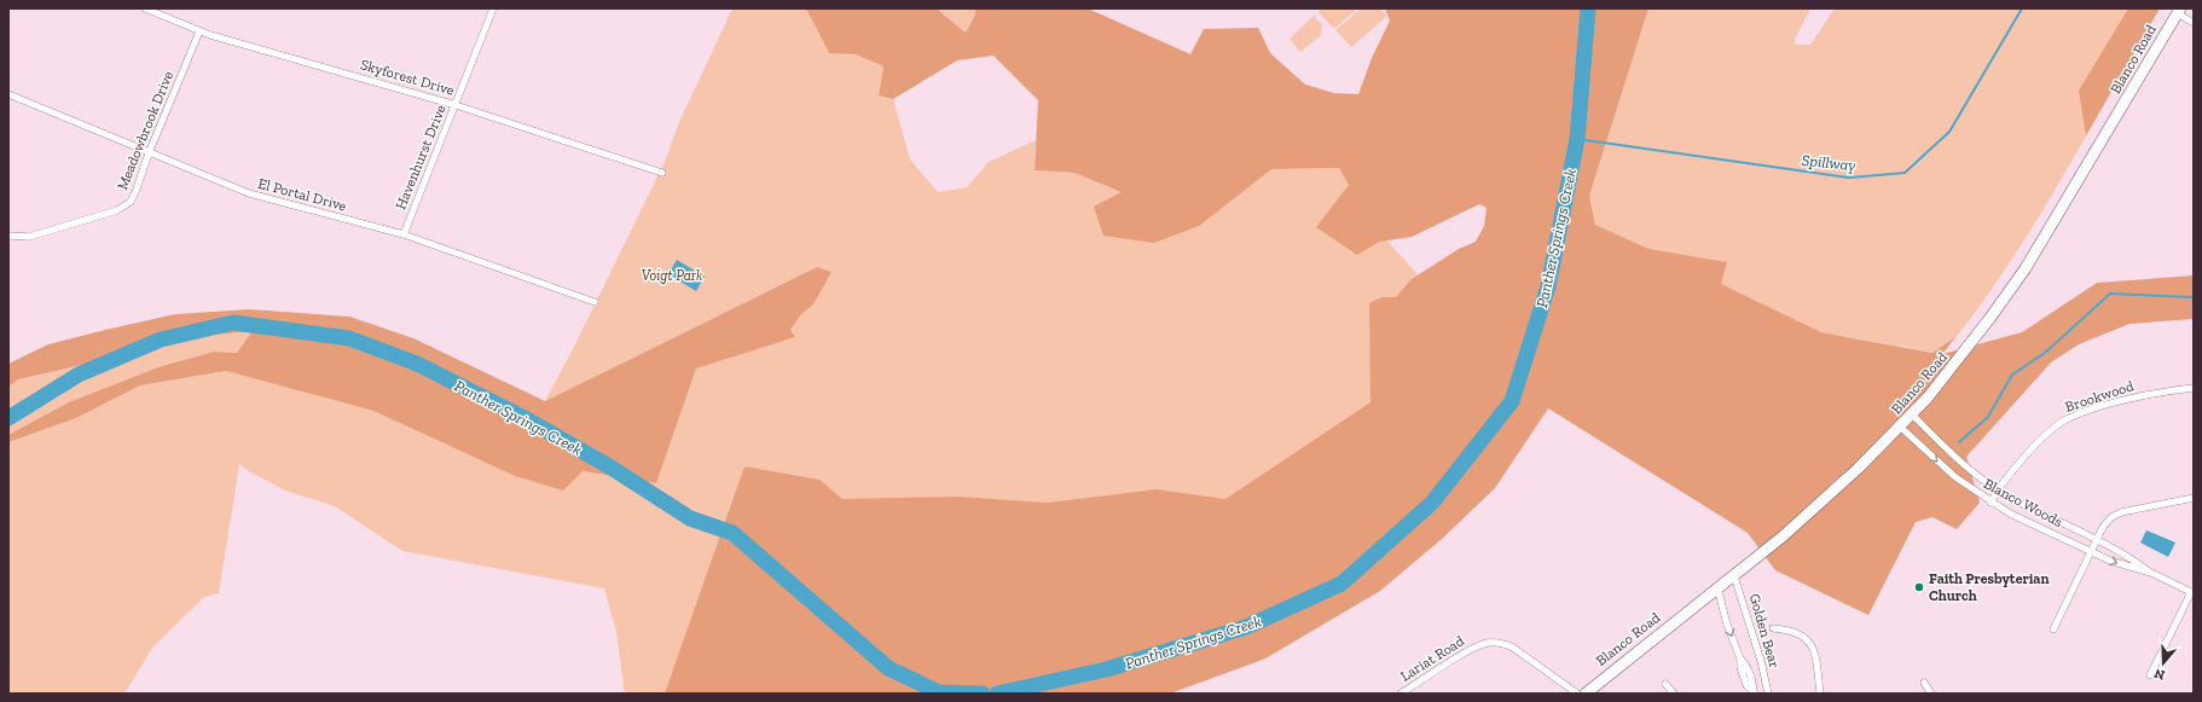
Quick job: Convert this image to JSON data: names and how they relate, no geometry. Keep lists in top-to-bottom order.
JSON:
{
  "streets": {
    "main road": ["Blanco Road"],
    "street": [
      "Skyforest Drive",
      "Meadowbrook Drive",
      "Havenhurst Drive",
      "El Portal Drive",
      "Brookwood",
      "Blanco Woods",
      "Golden Bear",
      "Lariat Road"
    ]
  },
  "crossings": [
    ["Blanco Road", "Blanco Woods"],
    ["Blanco Road", "Golden Bear"],
    ["Skyforest Drive", "Meadowbrook Drive"],
    ["Skyforest Drive", "Havenhurst Drive"],
    ["Meadowbrook Drive", "El Portal Drive"],
    ["Havenhurst Drive", "El Portal Drive"],
    ["Brookwood", "Blanco Woods"]
  ],
  "water": ["Spillway", "Panther Springs Creek"],
  "parks": ["Voigt Park"],
  "places": ["Faith Presbyterian Church"],
  "north": "bottom"
}
